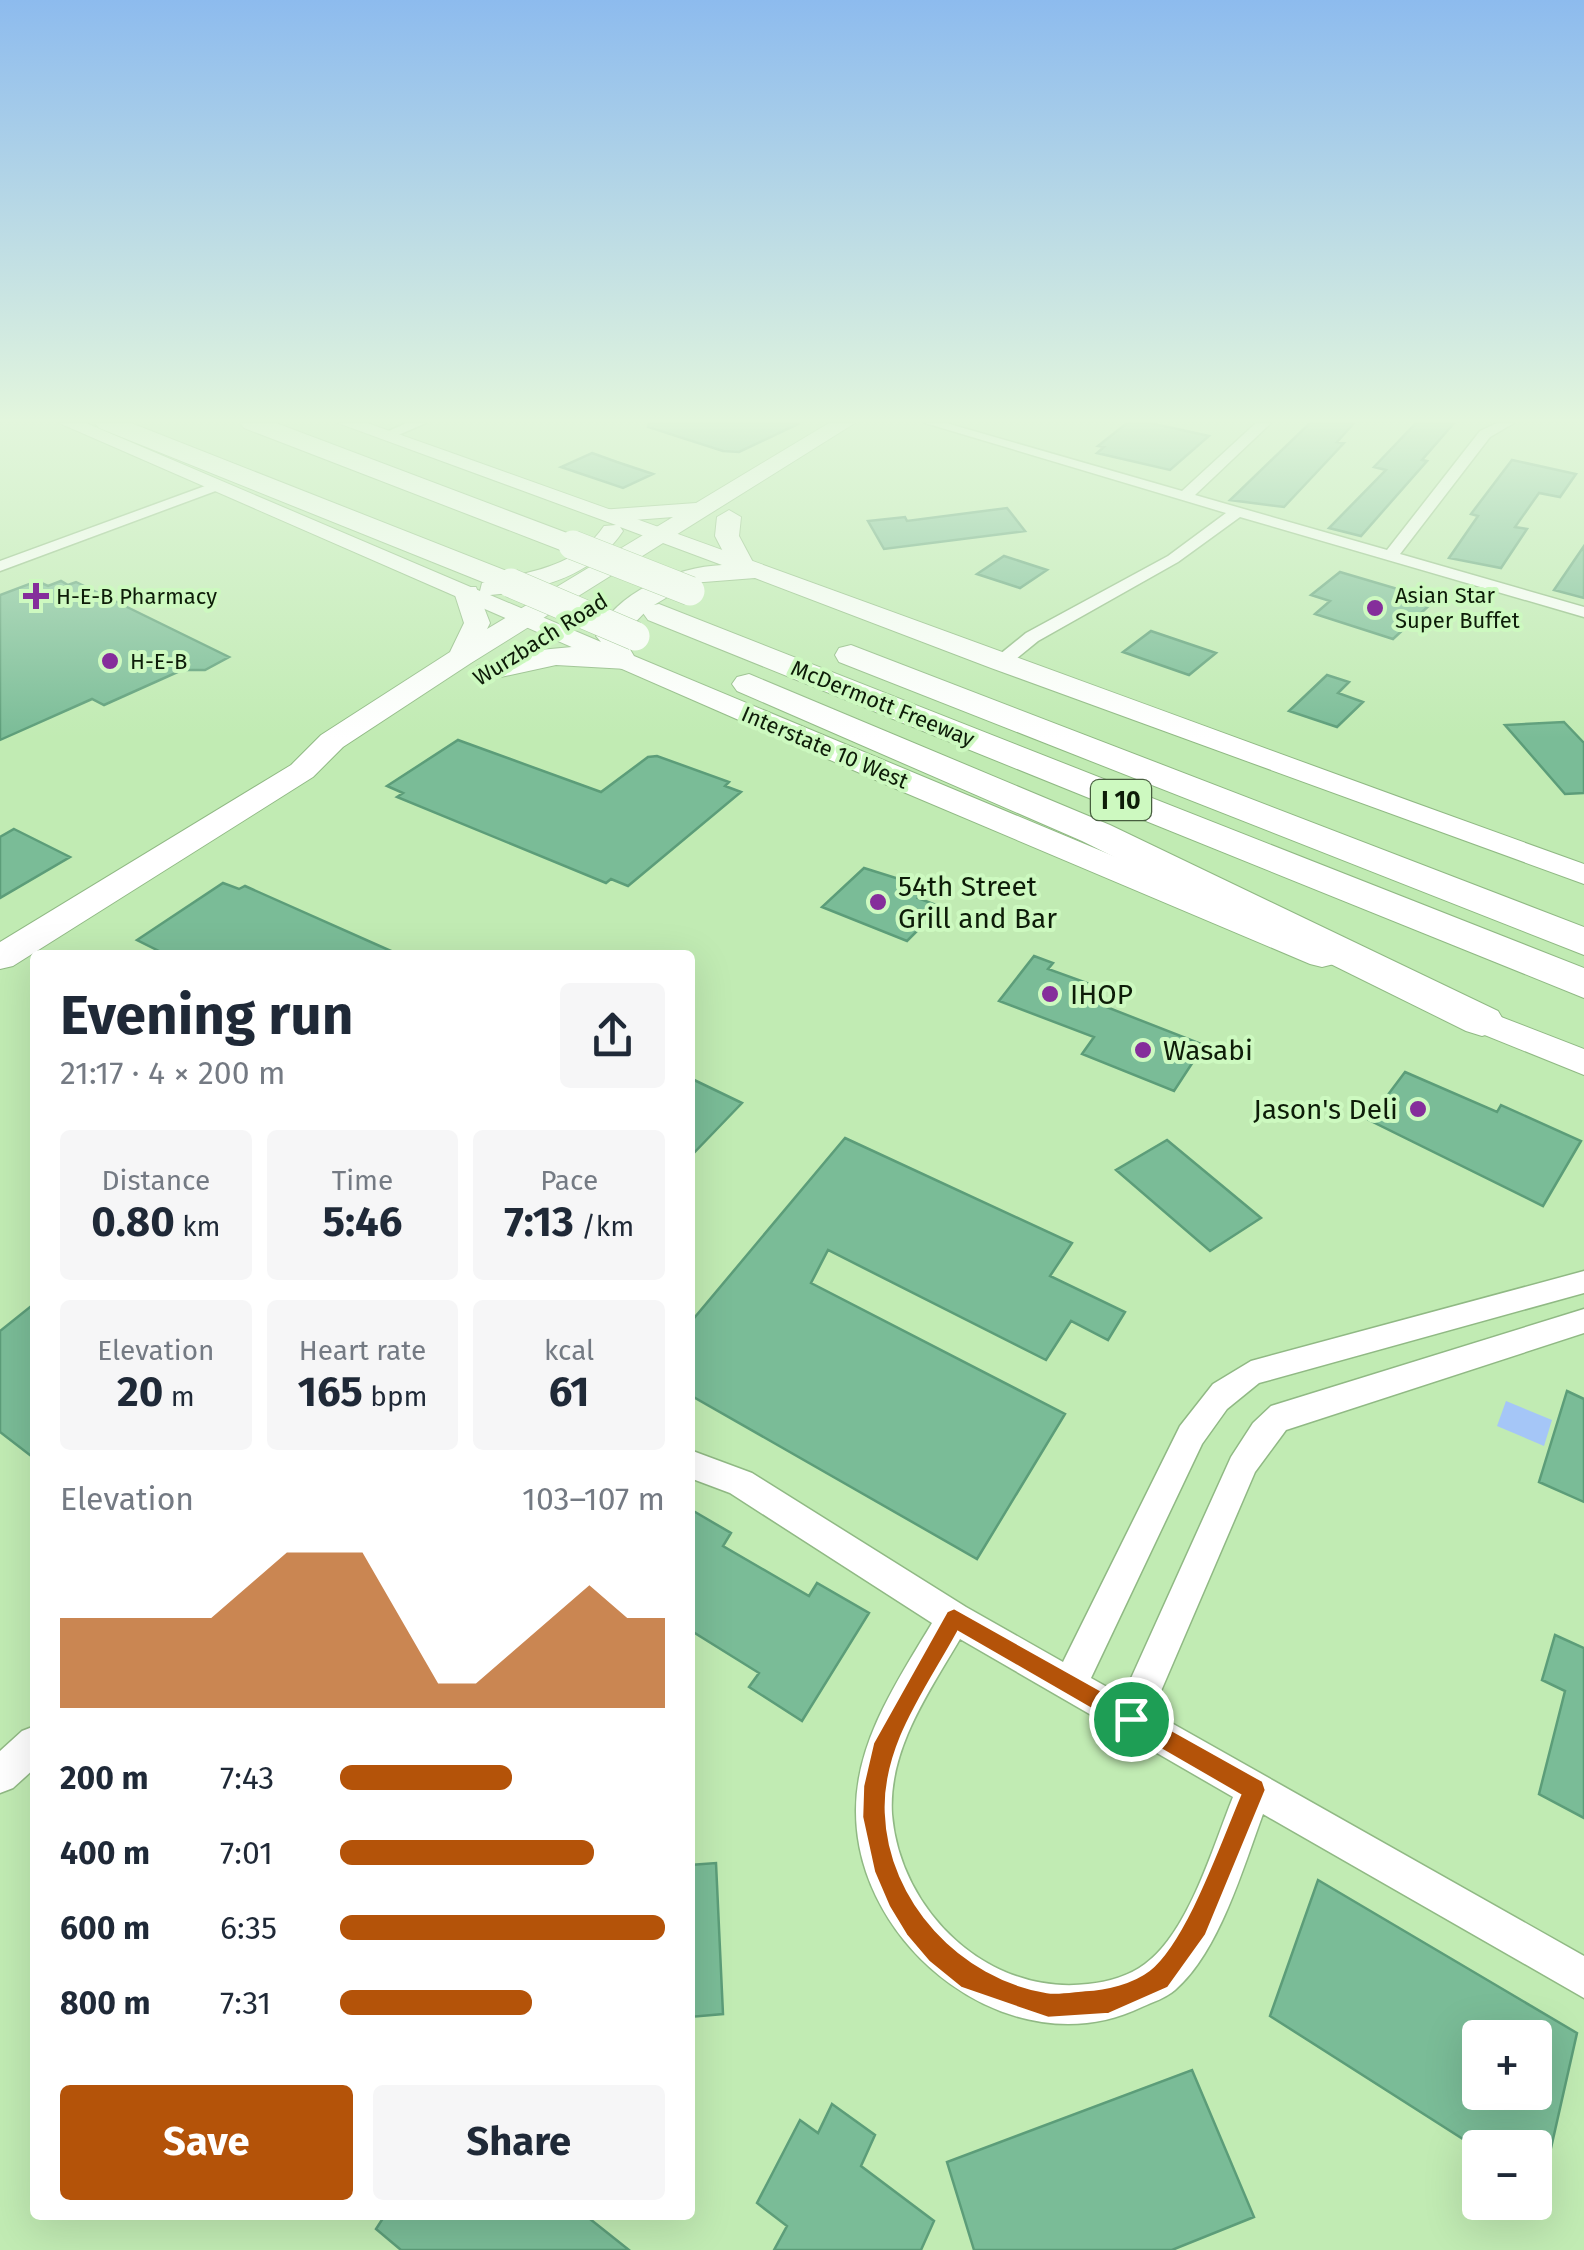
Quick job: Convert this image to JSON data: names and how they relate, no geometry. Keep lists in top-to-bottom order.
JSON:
{
  "streets": {
    "highway": ["McDermott Freeway", "I 10"],
    "main road": ["Wurzbach Road"]
  },
  "places": {
    "health": ["H-E-B Pharmacy"],
    "other": [
      "Asian Star Super Buffet",
      "H-E-B",
      "54th Street Grill and Bar",
      "IHOP",
      "Wasabi",
      "Jason's Deli"
    ]
  },
  "page": {
    "heading": ["Evening run", "21:17 · 4 × 200 m"],
    "stats": [
      ["Distance", "0.80 km"],
      ["Time", "5:46"],
      ["Pace", "7:13 /km"],
      ["Elevation", "20 m"],
      ["Heart rate", "165 bpm"],
      ["kcal", "61"]
    ],
    "chart": ["Elevation", "103–107 m"],
    "list": [
      {
        "name": "200 m",
        "note": "7:43"
      },
      {
        "name": "400 m",
        "note": "7:01"
      },
      {
        "name": "600 m",
        "note": "6:35"
      },
      {
        "name": "800 m",
        "note": "7:31"
      }
    ],
    "map_buttons": ["+", "−"],
    "buttons": ["Save", "Share"]
  }
}
